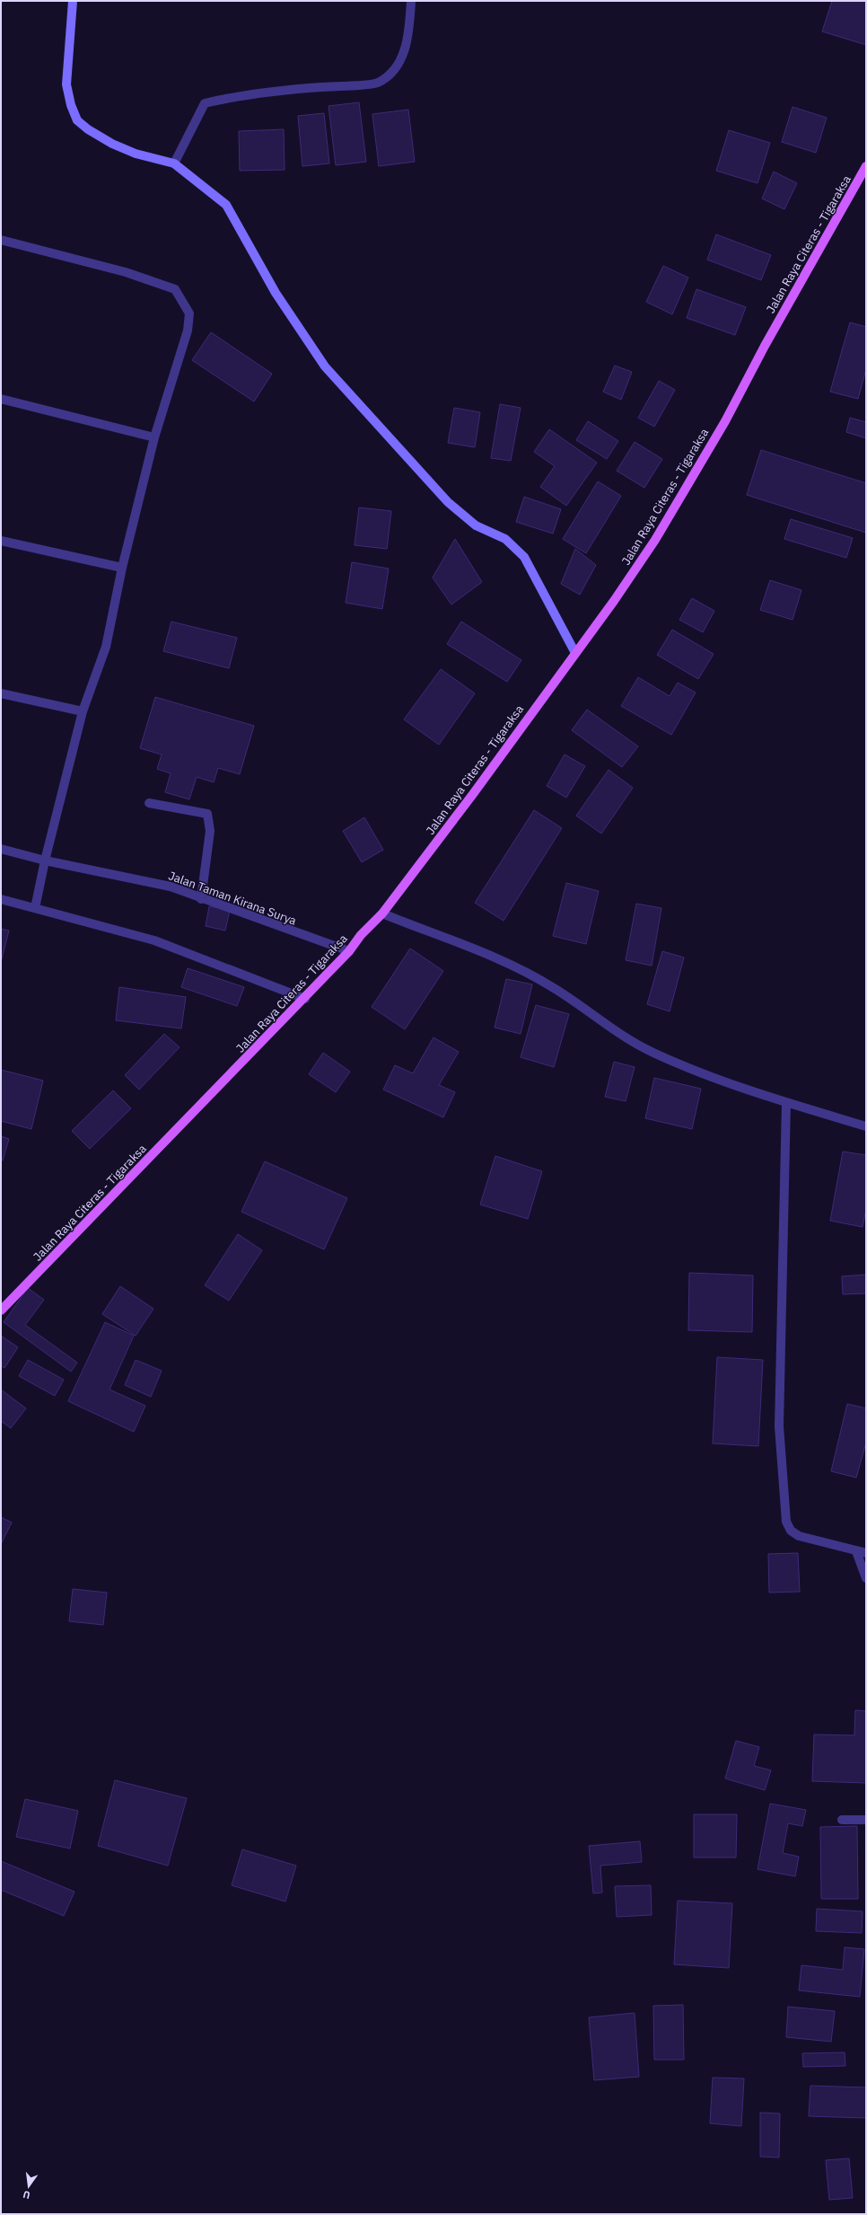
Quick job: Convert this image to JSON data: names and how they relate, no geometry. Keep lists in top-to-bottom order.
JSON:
{
  "streets": {
    "main road": ["Jalan Raya Citeras - Tigaraksa"],
    "street": ["Jalan Taman Kirana Surya"]
  },
  "crossings": [
    ["Jalan Raya Citeras - Tigaraksa", "Jalan Taman Kirana Surya"]
  ],
  "north": "bottom"
}
